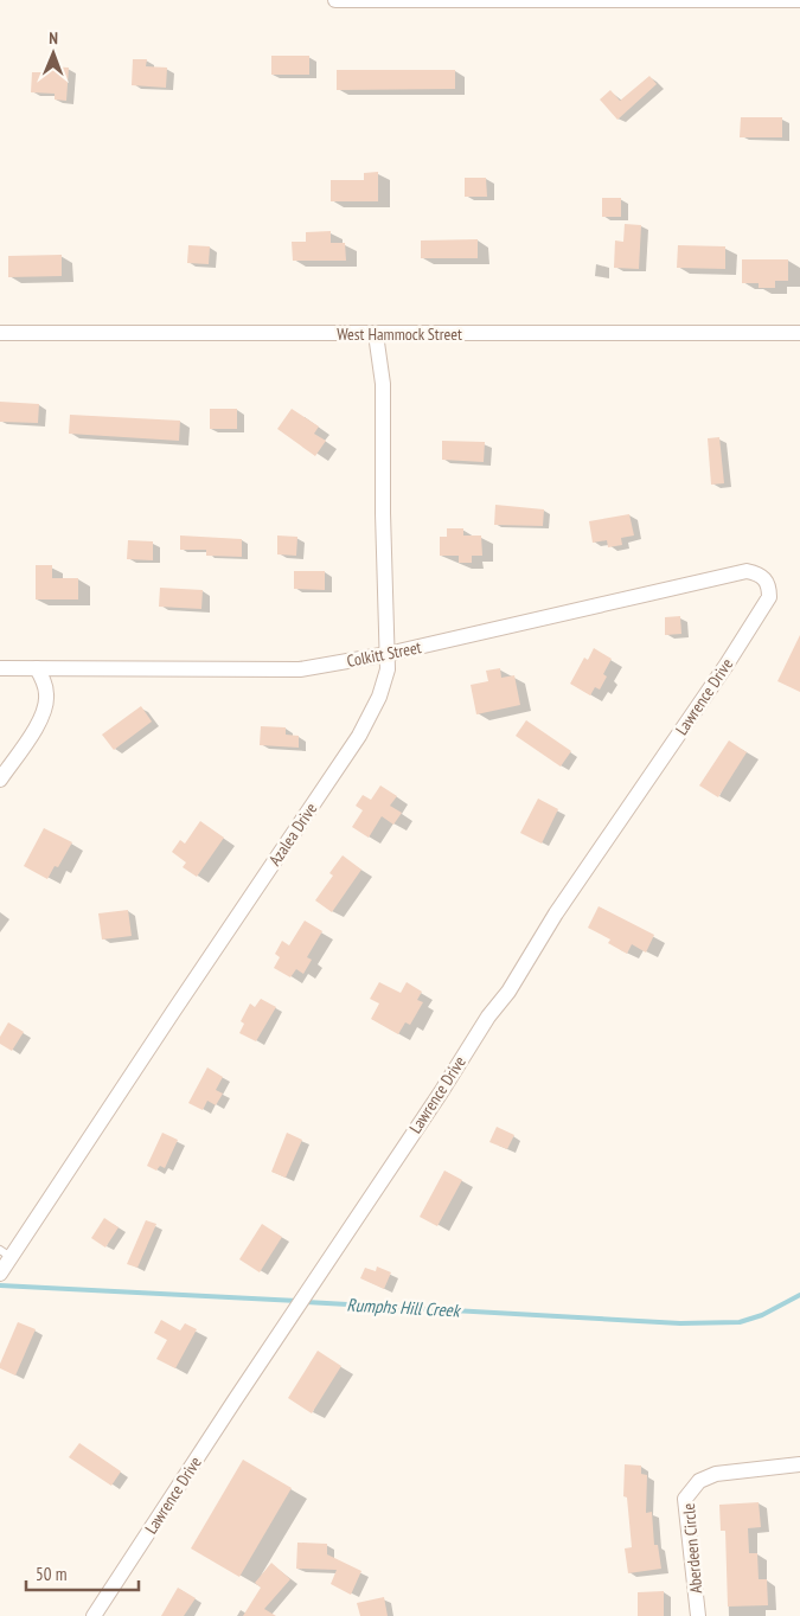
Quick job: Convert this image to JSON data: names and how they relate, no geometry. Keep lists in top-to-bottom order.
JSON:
{
  "streets": {
    "street": [
      "West Hammock Street",
      "Colkitt Street",
      "Lawrence Drive",
      "Azalea Drive",
      "Aberdeen Circle"
    ]
  },
  "crossings": [
    ["West Hammock Street", "Azalea Drive"],
    ["Colkitt Street", "Lawrence Drive"],
    ["Colkitt Street", "Azalea Drive"]
  ],
  "water": ["Rumphs Hill Creek"],
  "scale_bar": "50 m",
  "north": "top"
}
